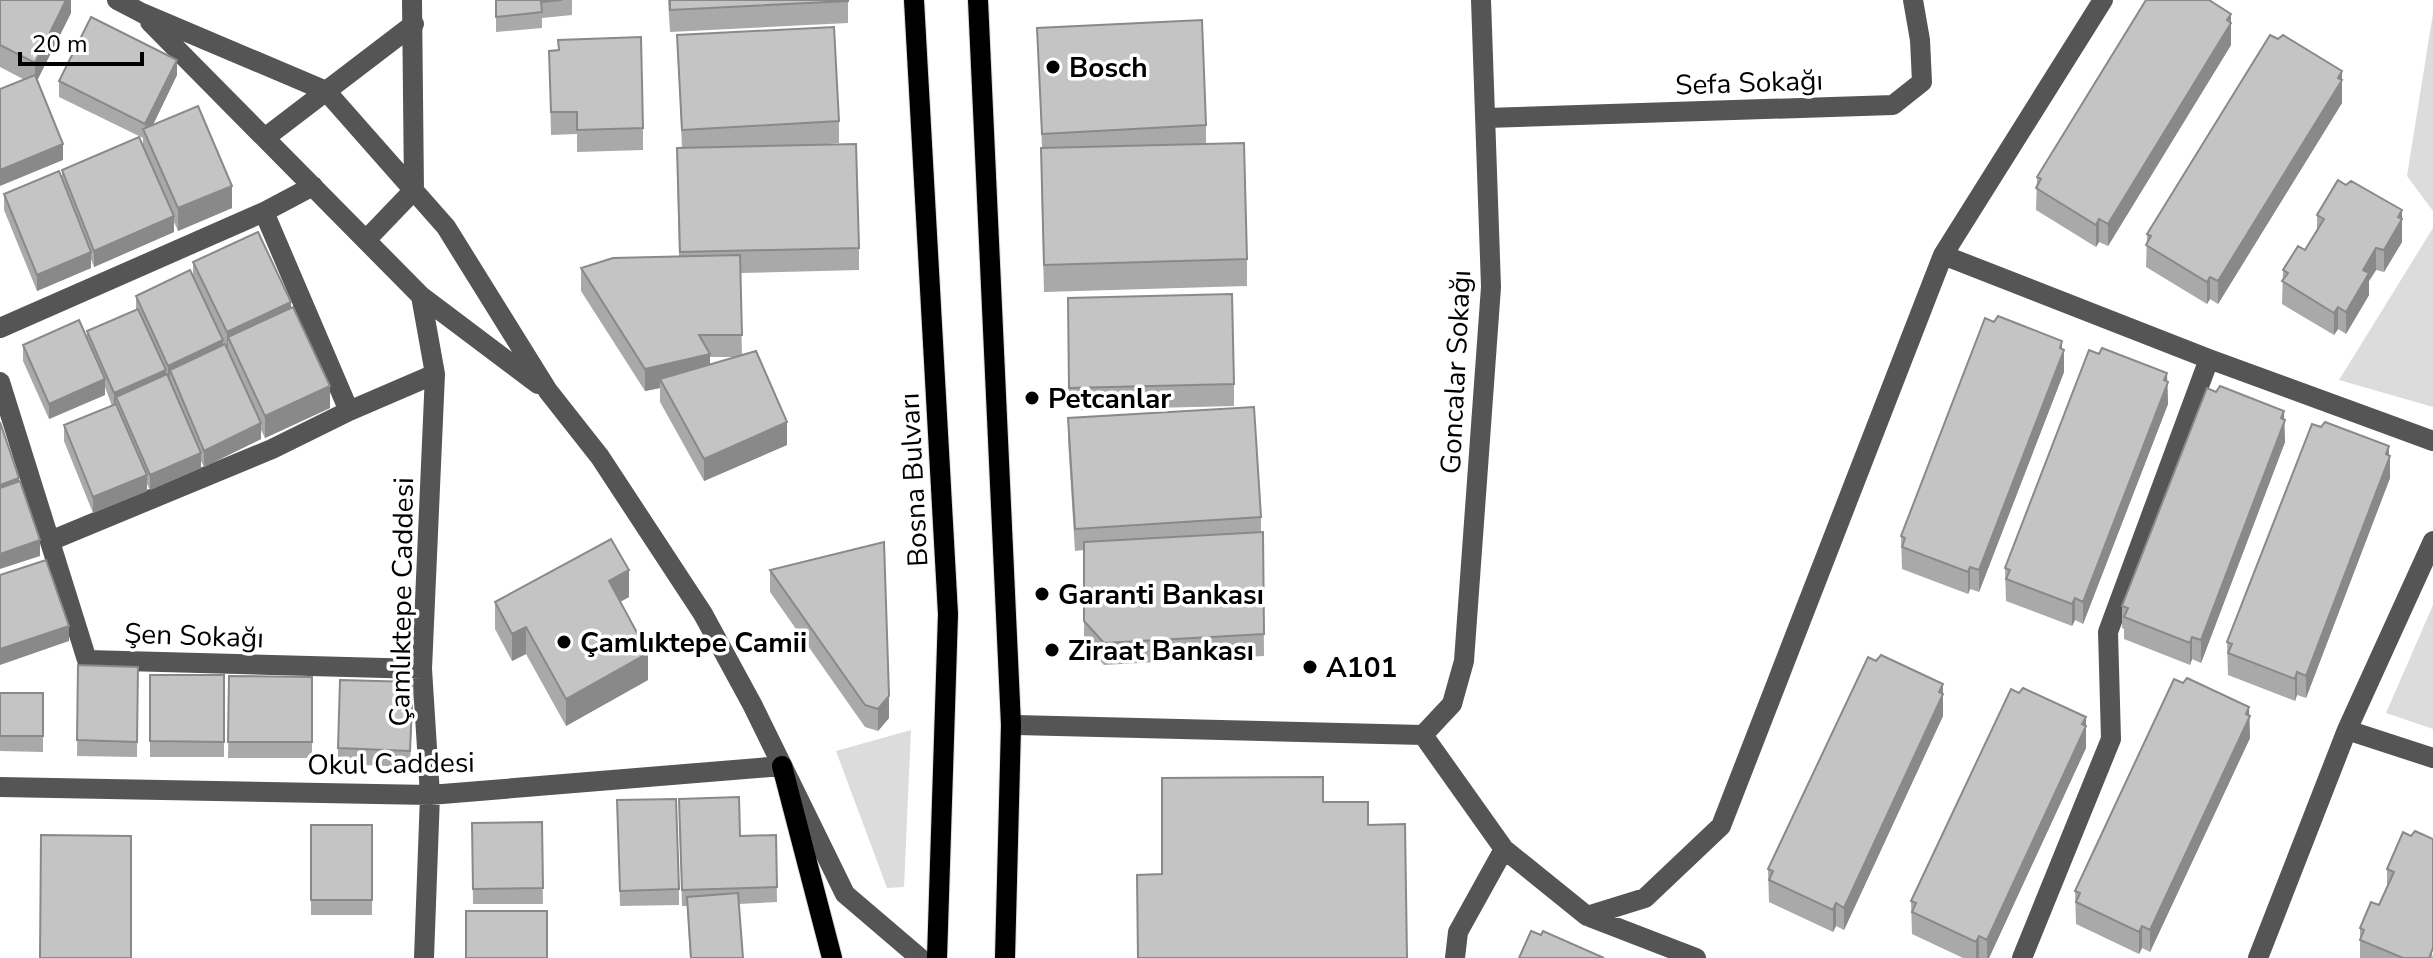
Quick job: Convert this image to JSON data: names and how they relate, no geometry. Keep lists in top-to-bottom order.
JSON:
{
  "streets": {
    "main road": ["Bosna Bulvarı"],
    "street": [
      "Sefa Sokağı",
      "Goncalar Sokağı",
      "Çamlıktepe Caddesi",
      "Şen Sokağı",
      "Okul Caddesi"
    ]
  },
  "crossings": [
    ["Sefa Sokağı", "Goncalar Sokağı"],
    ["Çamlıktepe Caddesi", "Şen Sokağı"],
    ["Çamlıktepe Caddesi", "Okul Caddesi"]
  ],
  "places": [
    "Bosch",
    "Petcanlar",
    "Garanti Bankası",
    "Çamlıktepe Camii",
    "Ziraat Bankası",
    "A101"
  ],
  "scale_bar": "20 m"
}
